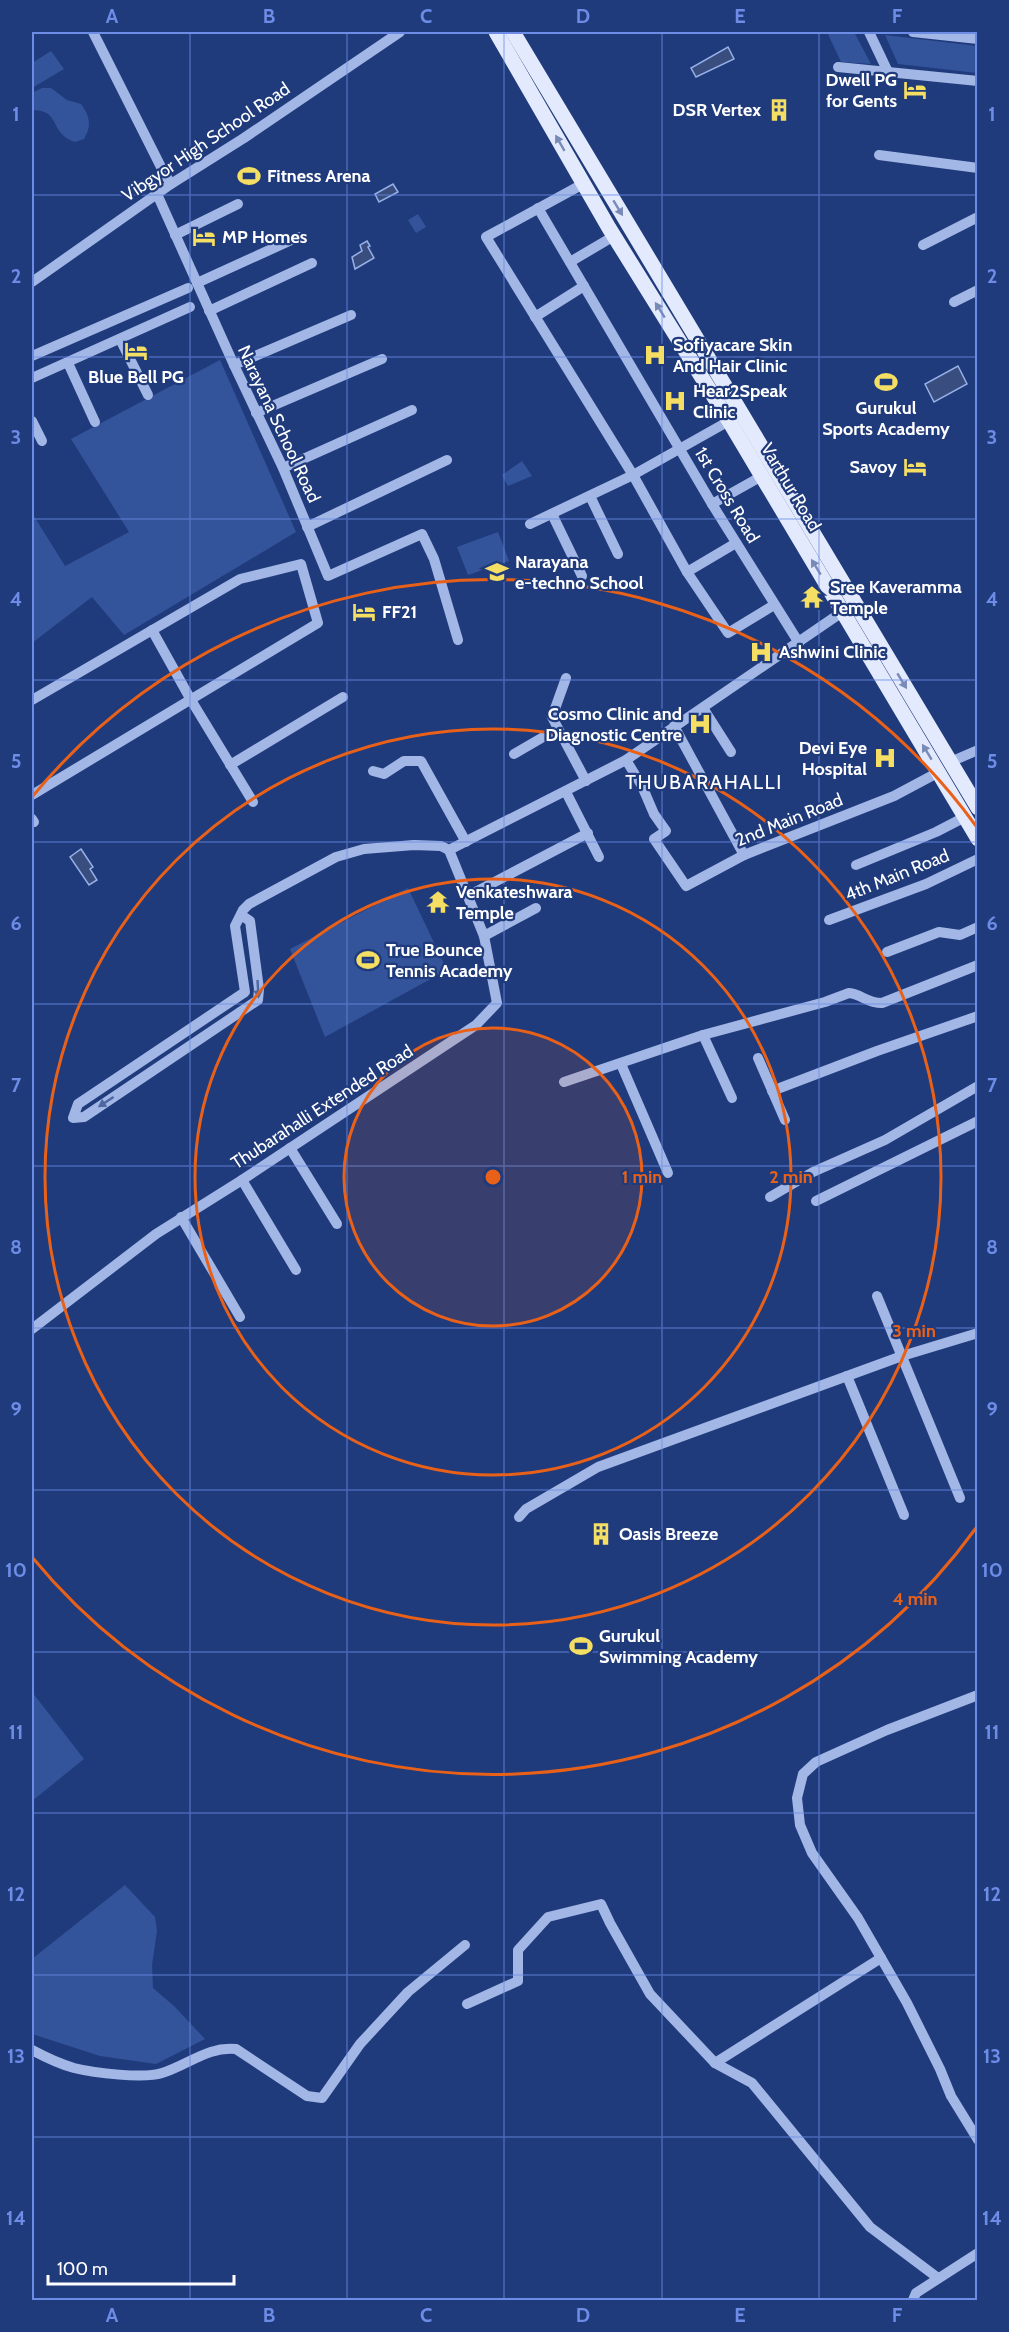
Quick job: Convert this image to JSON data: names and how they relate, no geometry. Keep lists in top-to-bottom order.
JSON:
{
  "streets": {
    "main road": ["Varthur Road"],
    "street": [
      "Vibgyor High School Road",
      "Narayana School Road",
      "1st Cross Road",
      "2nd Main Road",
      "4th Main Road",
      "Thubarahalli Extended Road"
    ]
  },
  "crossings": [
    ["Vibgyor High School Road", "Narayana School Road"],
    ["Varthur Road", "2nd Main Road"]
  ],
  "districts": ["THUBARAHALLI"],
  "places": {
    "hotel": [
      "Dwell PG for Gents",
      "MP Homes",
      "Blue Bell PG",
      "Savoy",
      "FF21"
    ],
    "building": ["DSR Vertex", "Oasis Breeze"],
    "sports": [
      "Fitness Arena",
      "Gurukul Sports Academy",
      "True Bounce Tennis Academy",
      "Gurukul Swimming Academy"
    ],
    "hospital": [
      "Sofiyacare Skin And Hair Clinic",
      "Hear2Speak Clinic",
      "Ashwini Clinic",
      "Cosmo Clinic and Diagnostic Centre",
      "Devi Eye Hospital"
    ],
    "school or university": ["Narayana e-techno School"],
    "temple": ["Sree Kaveramma Temple", "Venkateshwara Temple"]
  },
  "scale_bar": "100 m",
  "grid": {
    "columns": [
      "A",
      "B",
      "C",
      "D",
      "E",
      "F"
    ],
    "rows": [
      "1",
      "2",
      "3",
      "4",
      "5",
      "6",
      "7",
      "8",
      "9",
      "10",
      "11",
      "12",
      "13",
      "14"
    ]
  },
  "rings": [
    "1 min",
    "2 min",
    "3 min",
    "4 min"
  ]
}
